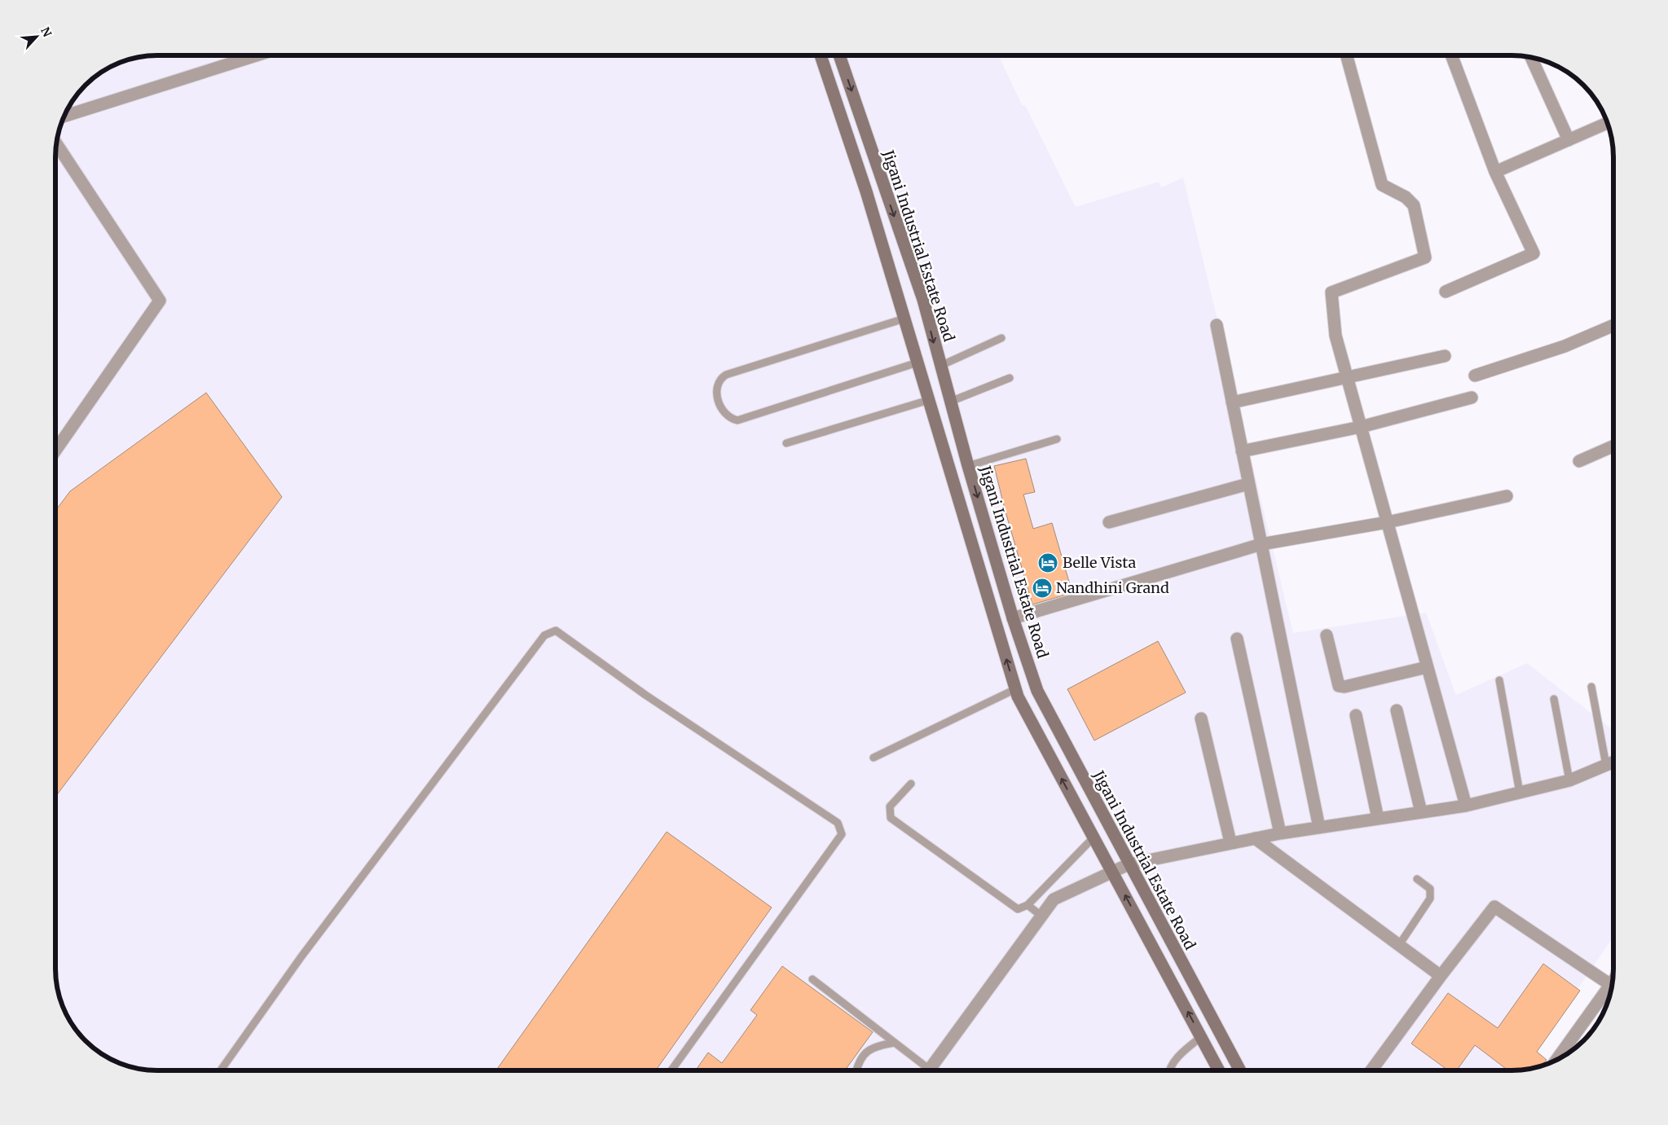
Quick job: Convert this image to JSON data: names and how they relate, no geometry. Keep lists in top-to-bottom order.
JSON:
{
  "streets": {
    "main road": ["Jigani Industrial Estate Road"]
  },
  "places": {
    "hotel": ["Belle Vista", "Nandhini Grand"]
  },
  "north": "top right"
}
